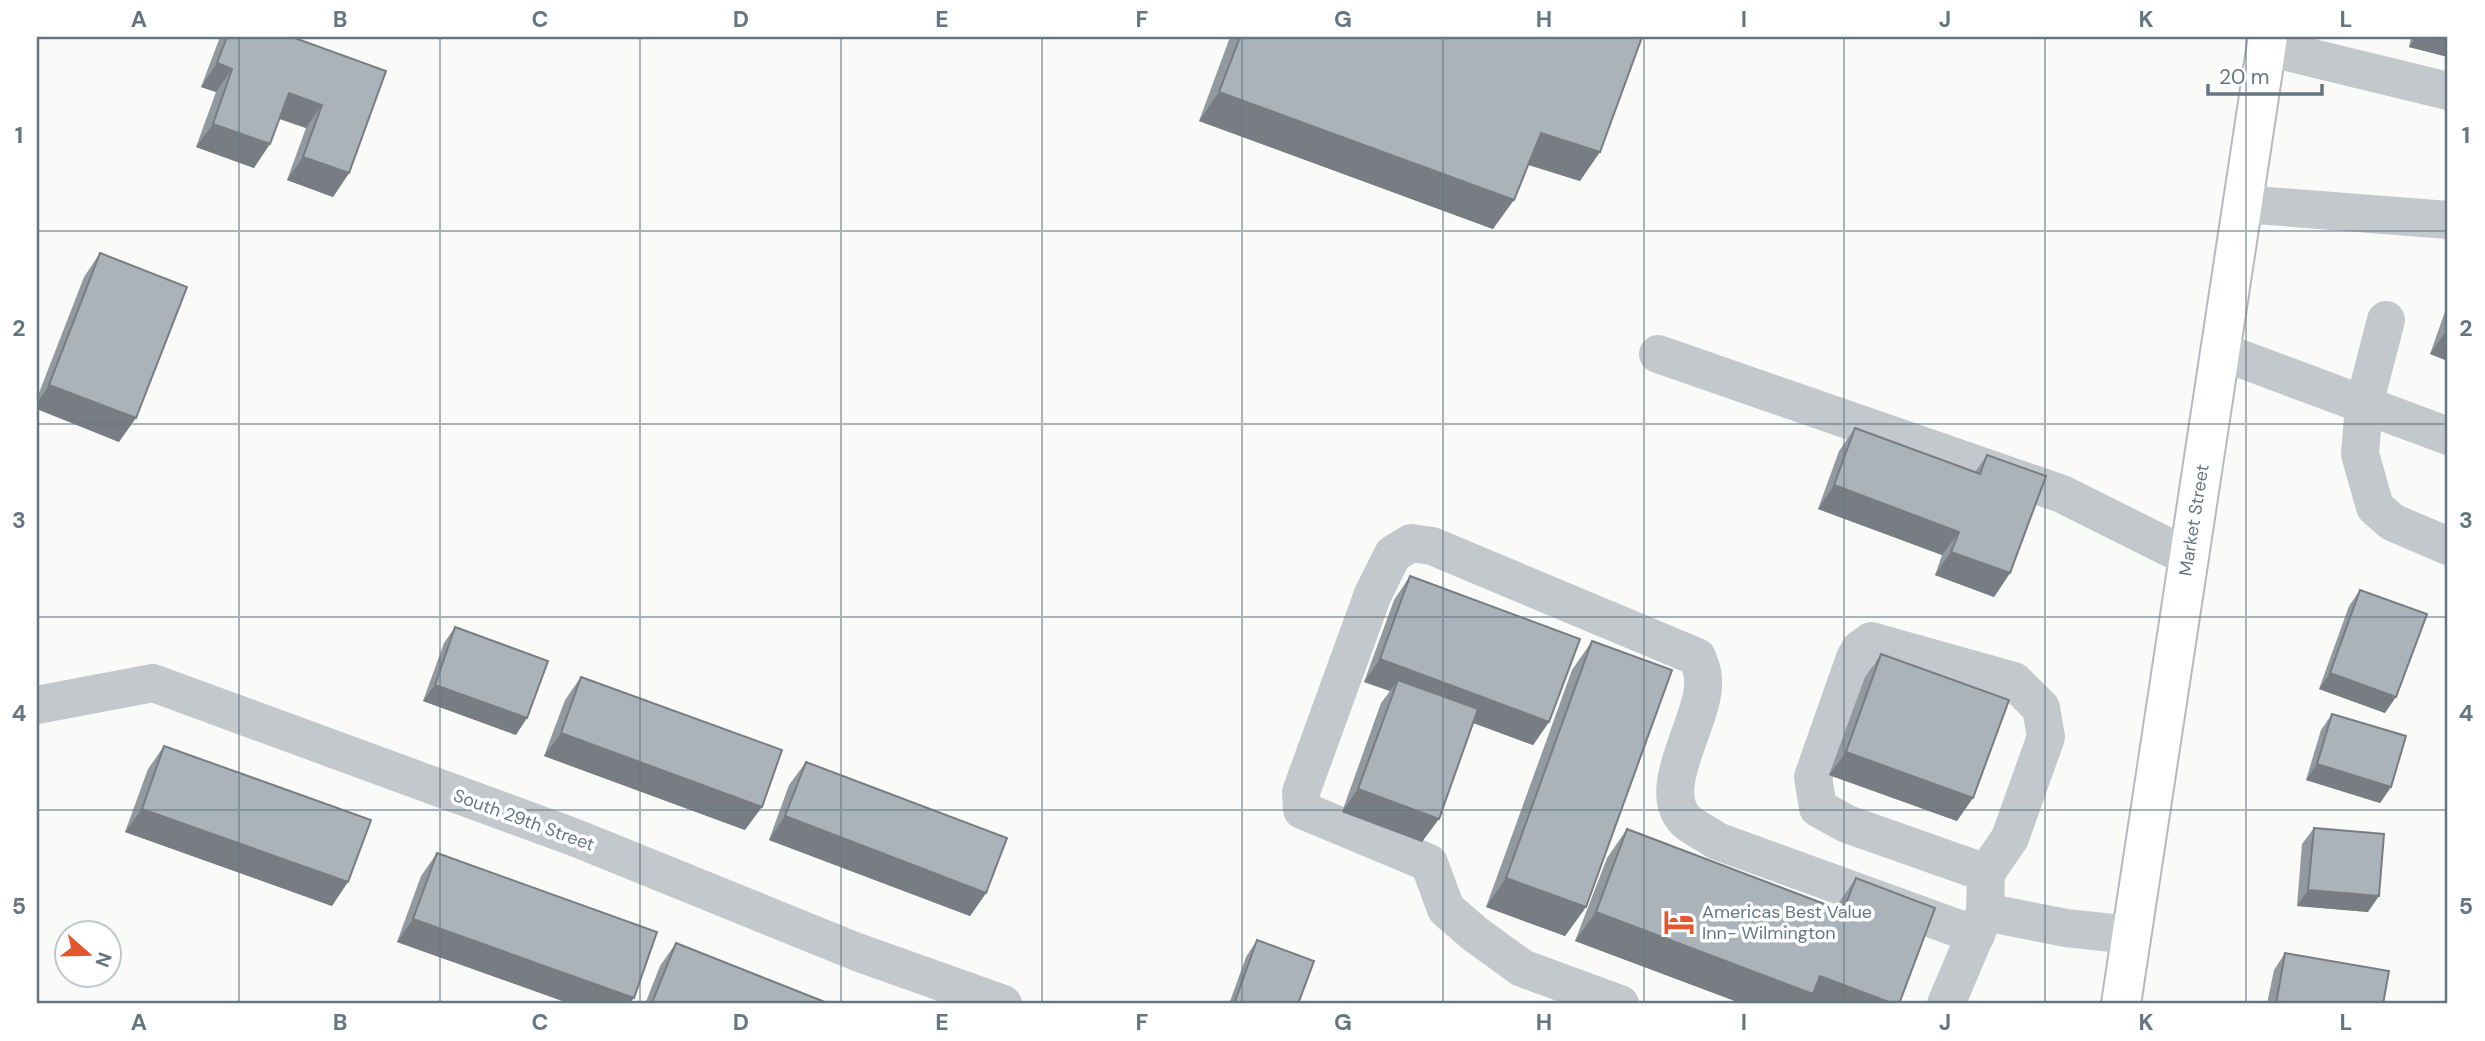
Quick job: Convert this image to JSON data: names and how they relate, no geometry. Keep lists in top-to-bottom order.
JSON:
{
  "streets": {
    "main road": ["Market Street"],
    "street": ["South 29th Street"]
  },
  "places": {
    "hotel": ["Americas Best Value Inn- Wilmington"]
  },
  "scale_bar": "20 m",
  "north": "right",
  "grid": {
    "columns": [
      "A",
      "B",
      "C",
      "D",
      "E",
      "F",
      "G",
      "H",
      "I",
      "J",
      "K",
      "L"
    ],
    "rows": [
      "1",
      "2",
      "3",
      "4",
      "5"
    ]
  }
}
